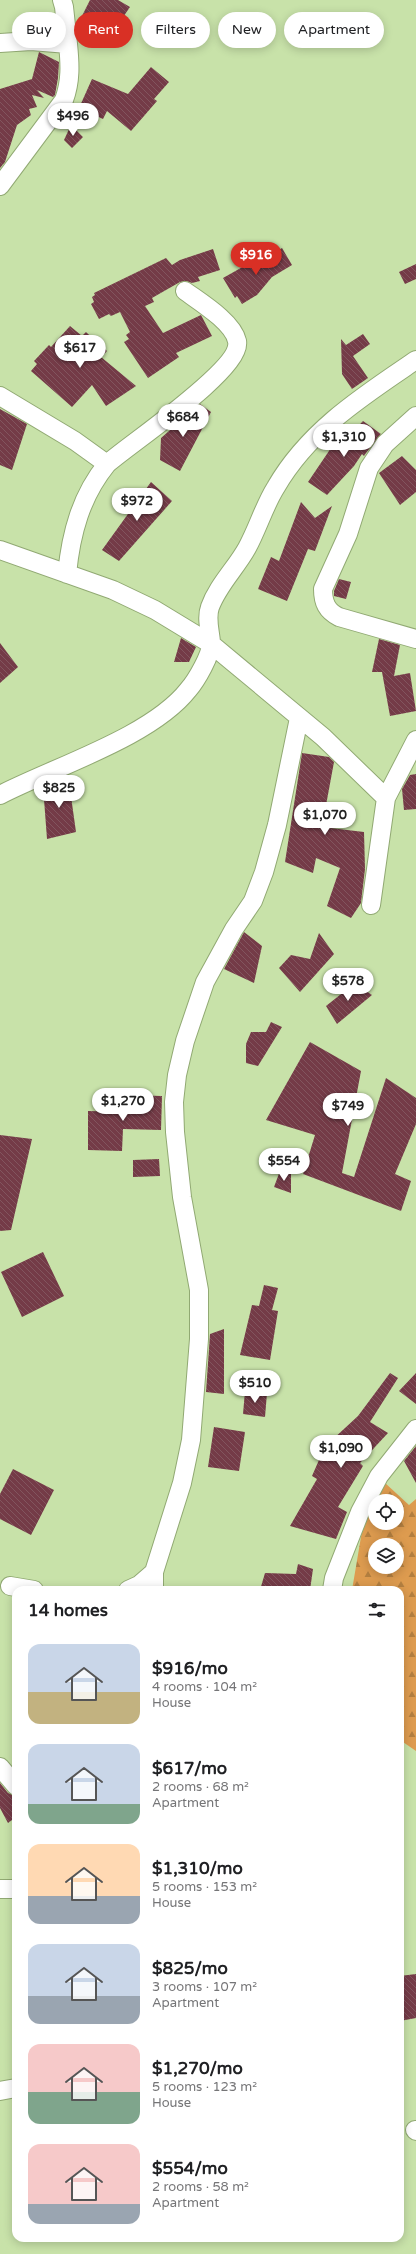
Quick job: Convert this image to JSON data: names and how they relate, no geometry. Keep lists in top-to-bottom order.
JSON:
{
  "page": {
    "chip": [
      "Buy",
      "Rent",
      "Filters",
      "New",
      "Apartment"
    ],
    "price": [
      "$496",
      "$916",
      "$617",
      "$684",
      "$1,310",
      "$972",
      "$825",
      "$1,070",
      "$578",
      "$1,270",
      "$749",
      "$554",
      "$510",
      "$1,090"
    ],
    "heading": "14 homes",
    "list": [
      {
        "name": "$916/mo",
        "note": "4 rooms · 104 m² · House"
      },
      {
        "name": "$617/mo",
        "note": "2 rooms · 68 m² · Apartment"
      },
      {
        "name": "$1,310/mo",
        "note": "5 rooms · 153 m² · House"
      },
      {
        "name": "$825/mo",
        "note": "3 rooms · 107 m² · Apartment"
      },
      {
        "name": "$1,270/mo",
        "note": "5 rooms · 123 m² · House"
      },
      {
        "name": "$554/mo",
        "note": "2 rooms · 58 m² · Apartment"
      }
    ]
  }
}
